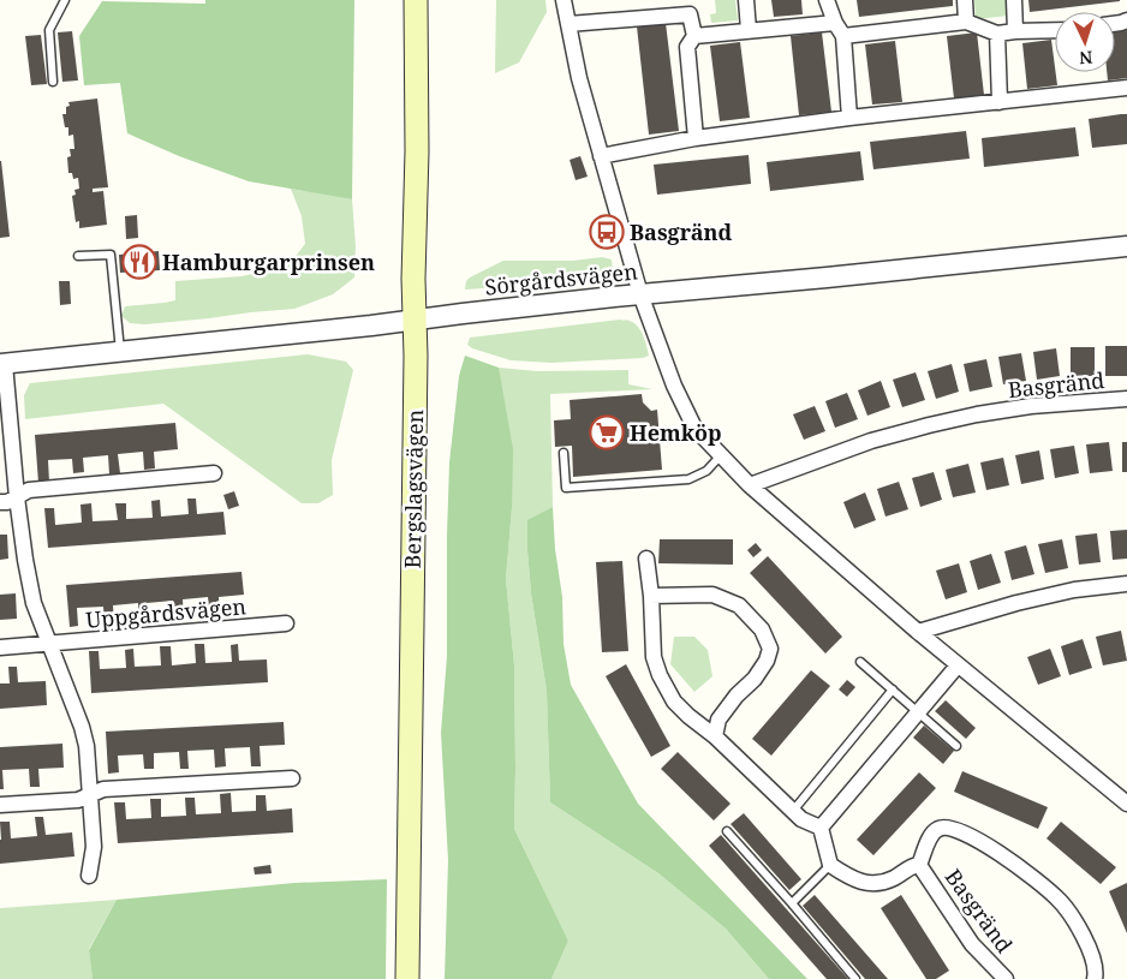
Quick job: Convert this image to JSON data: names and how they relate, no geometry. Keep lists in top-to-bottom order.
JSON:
{
  "streets": {
    "main road": ["Bergslagsvägen"],
    "street": ["Sörgårdsvägen", "Basgränd", "Uppgårdsvägen"]
  },
  "crossings": [
    ["Sörgårdsvägen", "Bergslagsvägen"]
  ],
  "places": {
    "bus stop": ["Basgränd"],
    "restaurant": ["Hamburgarprinsen"],
    "supermarket": ["Hemköp"]
  },
  "north": "bottom"
}
